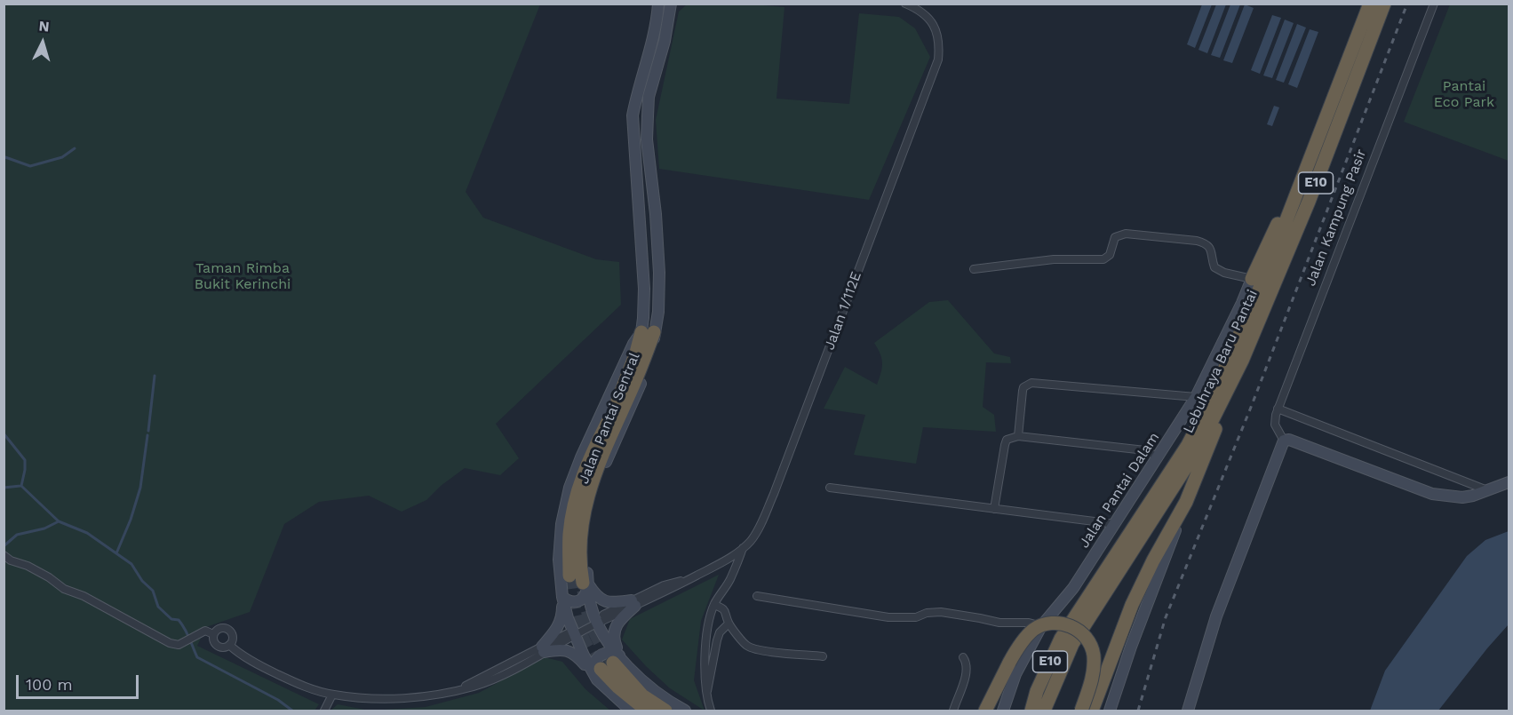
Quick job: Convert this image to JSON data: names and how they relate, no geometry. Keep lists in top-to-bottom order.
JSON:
{
  "streets": {
    "highway": ["E10", "Lebuhraya Baru Pantai"],
    "main road": ["Jalan Pantai Sentral", "Jalan Pantai Dalam"],
    "street": ["Jalan Kampung Pasir", "Jalan 1/112E"]
  },
  "crossings": [
    ["Jalan 1/112E", "Jalan Pantai Sentral"]
  ],
  "parks": ["Pantai Eco Park", "Taman Rimba Bukit Kerinchi"],
  "scale_bar": "100 m",
  "north": "top"
}
